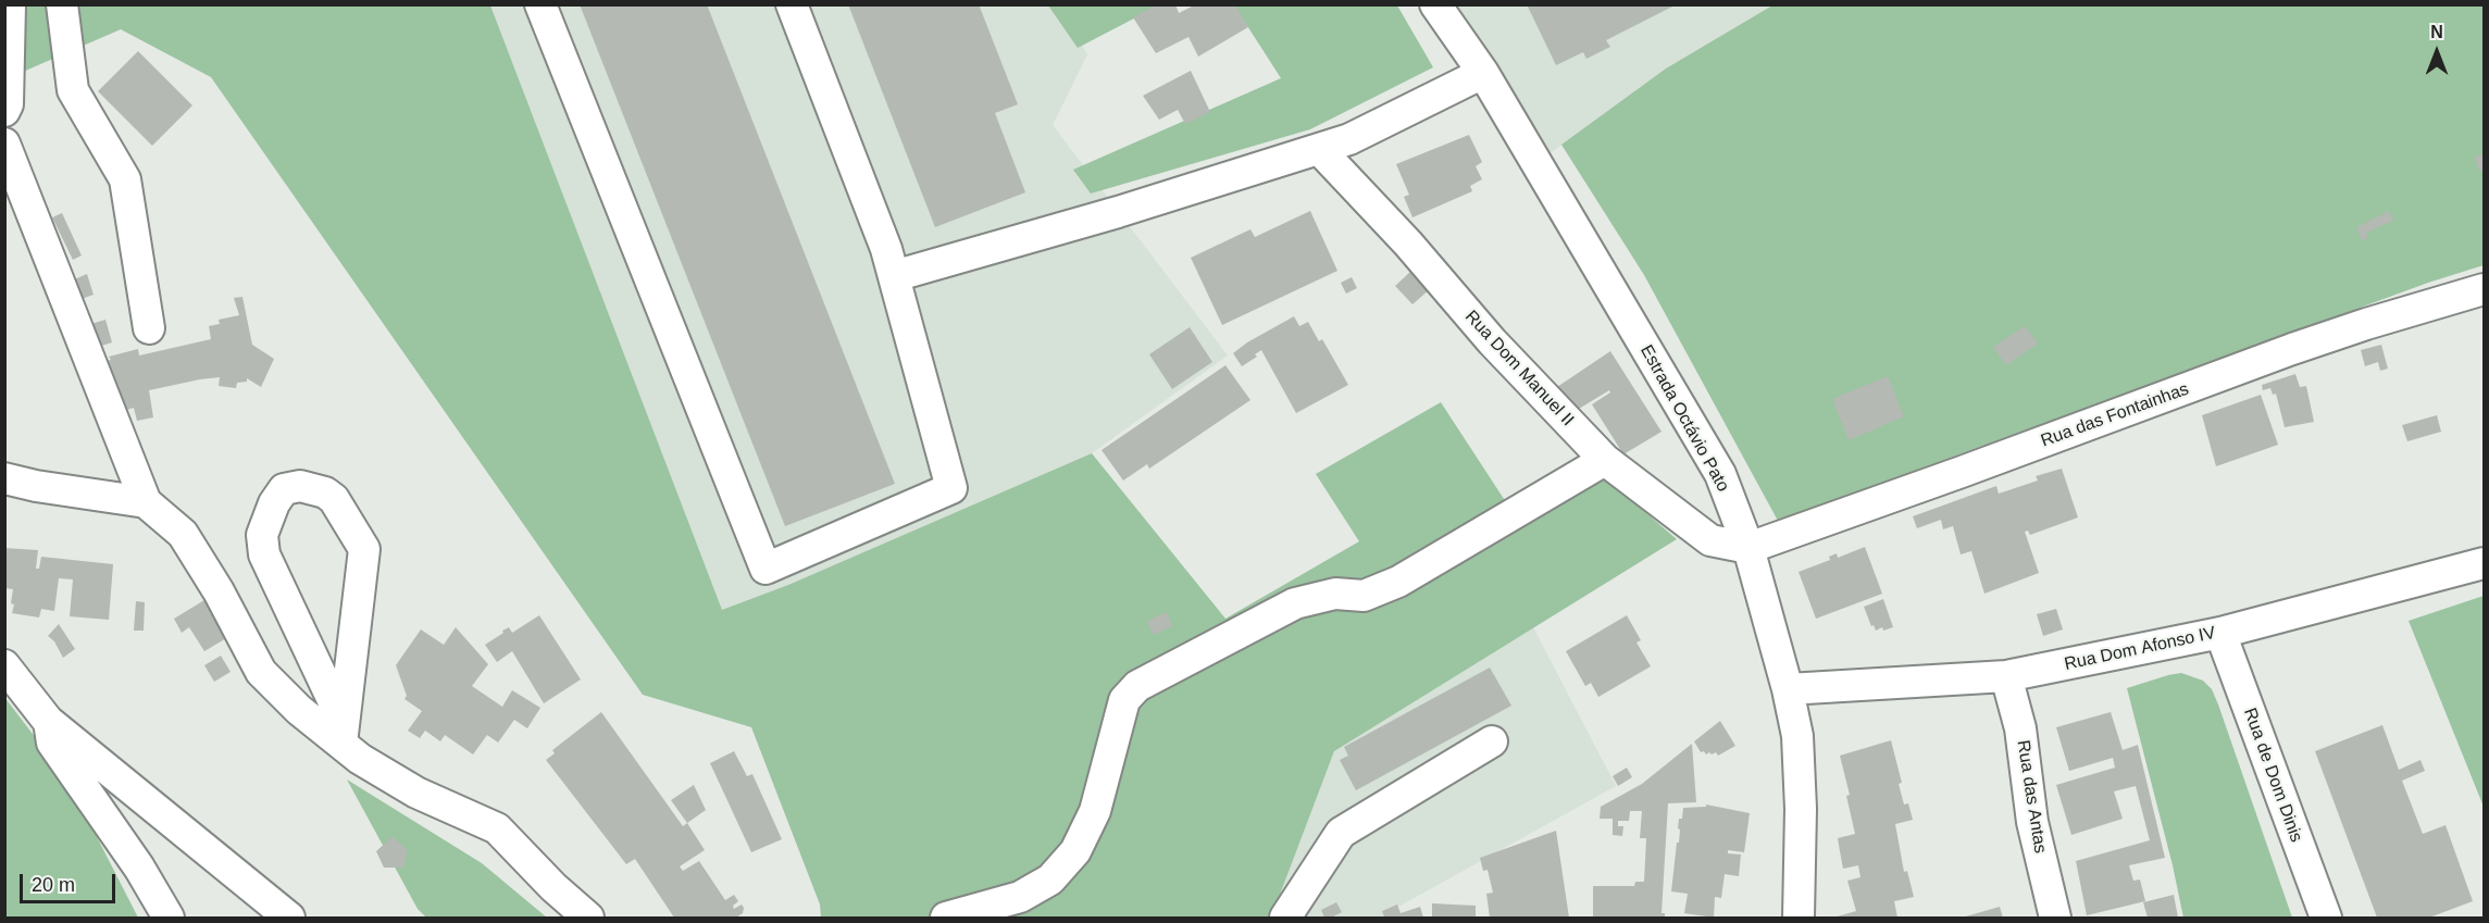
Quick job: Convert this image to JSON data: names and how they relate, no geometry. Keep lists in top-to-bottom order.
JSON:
{
  "streets": {
    "street": [
      "Rua Dom Manuel II",
      "Rua das Fontainhas",
      "Estrada Octávio Pato",
      "Rua Dom Afonso IV",
      "Rua de Dom Dinis",
      "Rua das Antas"
    ]
  },
  "crossings": [
    ["Rua Dom Manuel II", "Rua das Fontainhas"],
    ["Rua Dom Manuel II", "Estrada Octávio Pato"],
    ["Rua das Fontainhas", "Estrada Octávio Pato"],
    ["Estrada Octávio Pato", "Rua Dom Afonso IV"],
    ["Rua Dom Afonso IV", "Rua de Dom Dinis"],
    ["Rua Dom Afonso IV", "Rua das Antas"]
  ],
  "scale_bar": "20 m",
  "north": "top"
}
